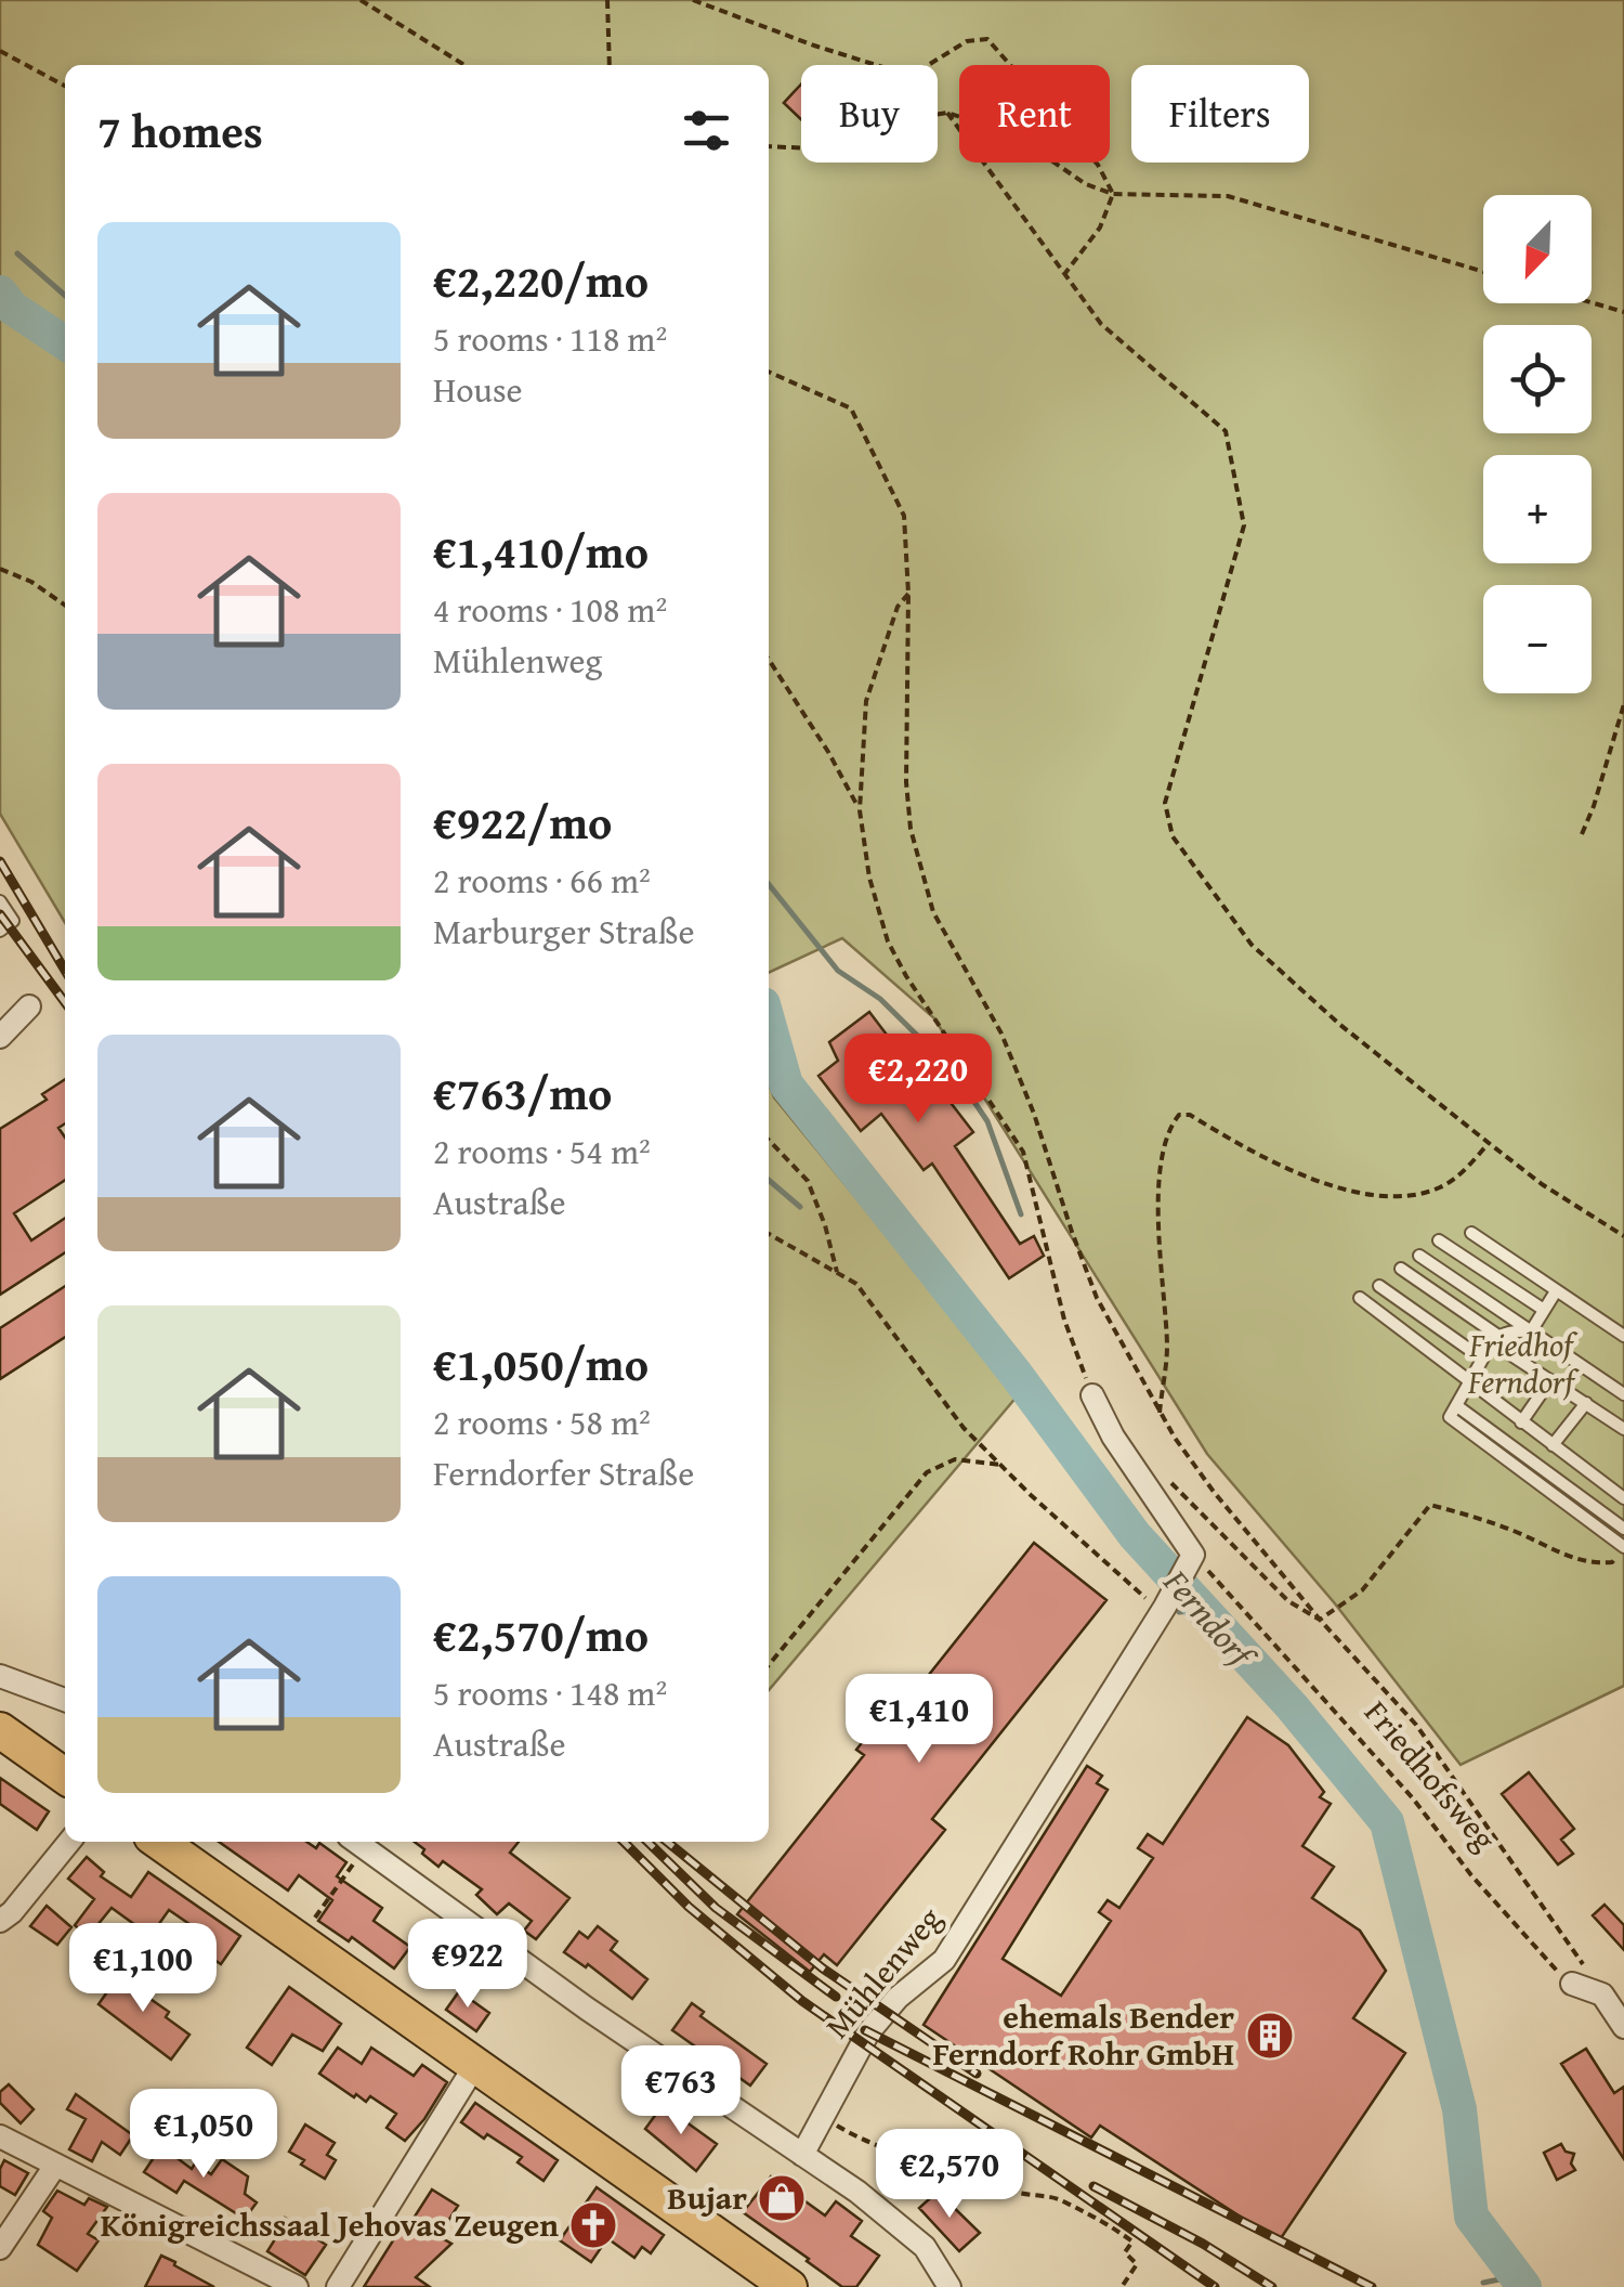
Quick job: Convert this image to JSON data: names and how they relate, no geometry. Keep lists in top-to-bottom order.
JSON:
{
  "streets": {
    "street": ["Mühlenweg"],
    "path": ["Friedhofsweg"]
  },
  "crossings": [
    ["Friedhofsweg", "Mühlenweg"]
  ],
  "water": ["Ferndorf"],
  "parks": ["Friedhof Ferndorf"],
  "places": {
    "building": ["ehemals Bender Ferndorf Rohr GmbH"],
    "shop": ["Bujar"],
    "church": ["Königreichssaal Jehovas Zeugen"]
  },
  "north": "bottom left",
  "page": {
    "chip": ["Buy", "Rent", "Filters"],
    "heading": "7 homes",
    "map_buttons": ["+", "−"],
    "list": [
      {
        "name": "€2,220/mo",
        "note": "5 rooms · 118 m² · House"
      },
      {
        "name": "€1,410/mo",
        "note": "4 rooms · 108 m² · Mühlenweg"
      },
      {
        "name": "€922/mo",
        "note": "2 rooms · 66 m² · Marburger Straße"
      },
      {
        "name": "€763/mo",
        "note": "2 rooms · 54 m² · Austraße"
      },
      {
        "name": "€1,050/mo",
        "note": "2 rooms · 58 m² · Ferndorfer Straße"
      },
      {
        "name": "€2,570/mo",
        "note": "5 rooms · 148 m² · Austraße"
      }
    ],
    "price": [
      "€2,220",
      "€1,410",
      "€922",
      "€1,100",
      "€763",
      "€1,050",
      "€2,570"
    ]
  }
}
